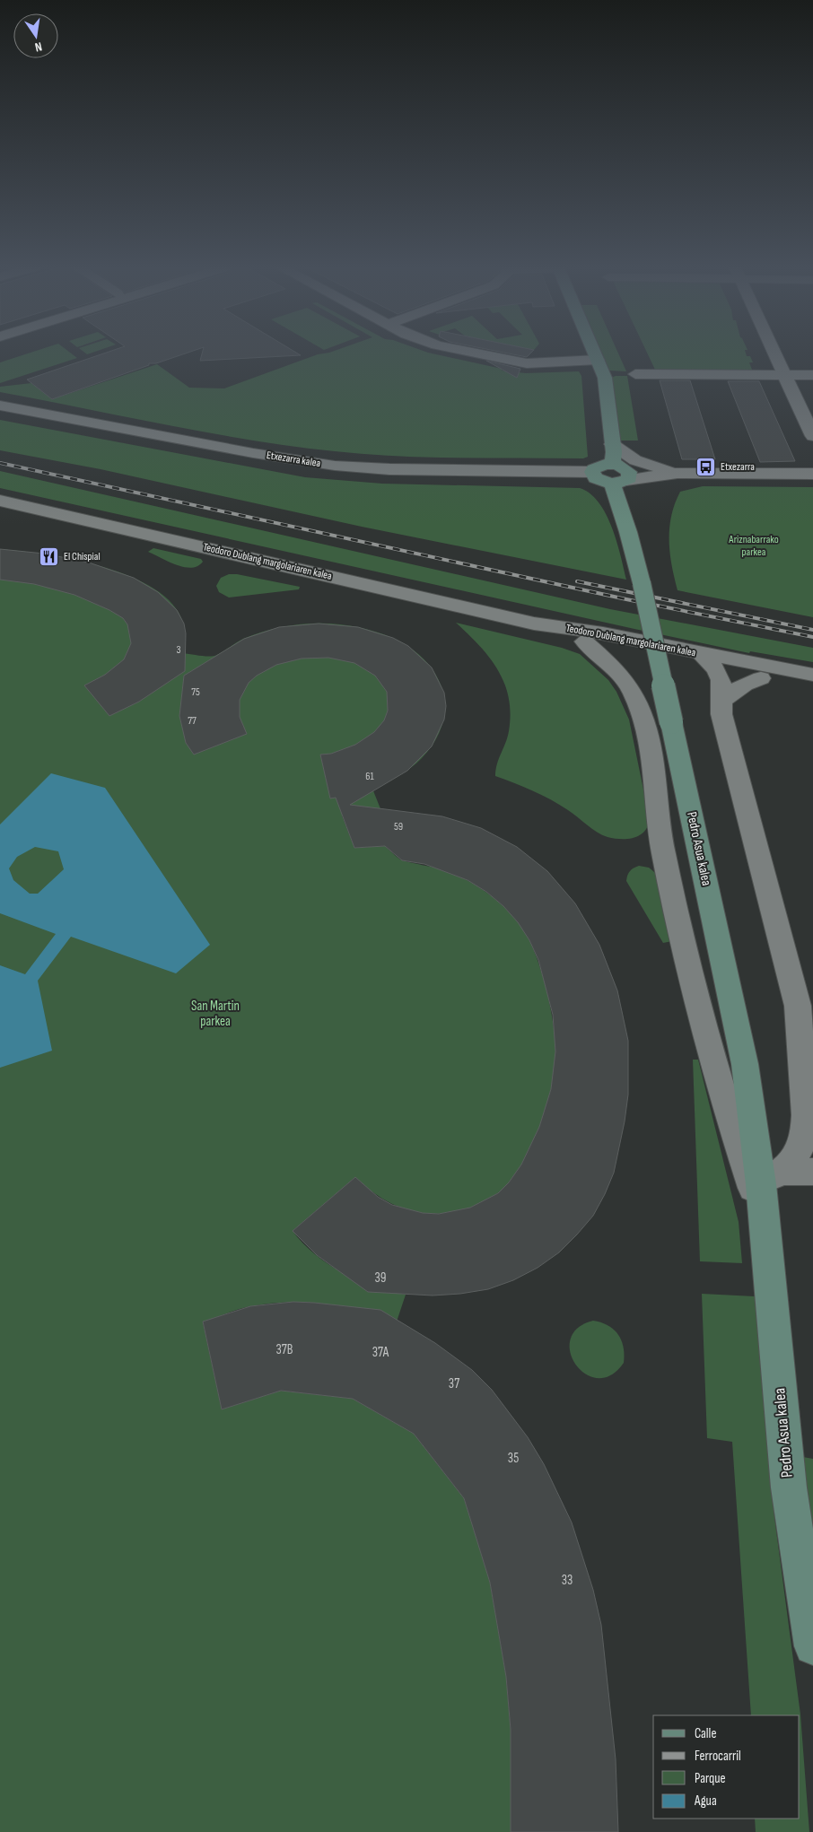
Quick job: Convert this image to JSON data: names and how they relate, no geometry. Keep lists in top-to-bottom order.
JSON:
{
  "streets": {
    "main road": ["Pedro Asua kalea"],
    "street": ["Etxezarra kalea", "Teodoro Dublang margolariaren kalea"]
  },
  "crossings": [
    ["Teodoro Dublang margolariaren kalea", "Pedro Asua kalea"]
  ],
  "parks": ["Ariznabarrako parkea", "San Martin parkea"],
  "places": {
    "bus stop": ["Etxezarra"],
    "restaurant": ["El Chispial"]
  },
  "house_numbers": [
    "3",
    "75",
    "77",
    "61",
    "59",
    "39",
    "37B",
    "37A",
    "37",
    "35",
    "33"
  ],
  "legend": [
    "Calle",
    "Ferrocarril",
    "Parque",
    "Agua"
  ],
  "north": "bottom"
}
